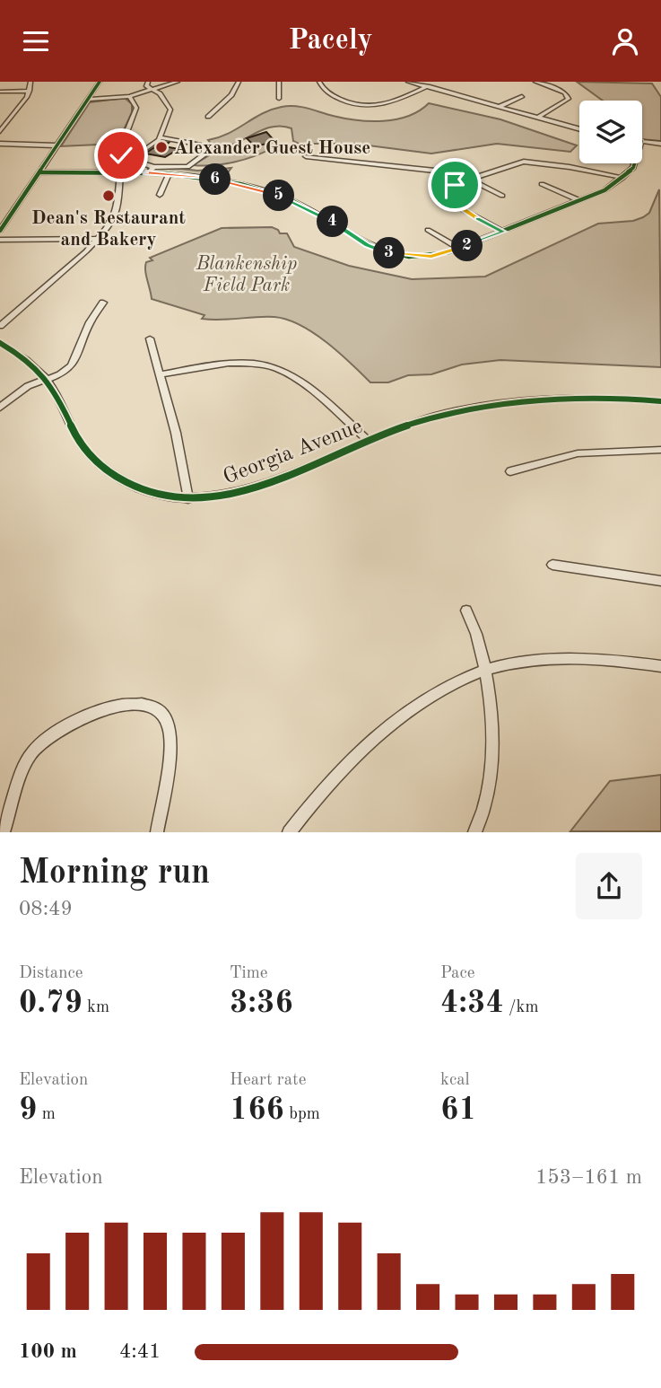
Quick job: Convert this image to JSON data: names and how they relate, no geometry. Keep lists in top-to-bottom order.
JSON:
{
  "streets": {
    "street": ["Georgia Avenue"]
  },
  "parks": ["Blankenship Field Park"],
  "places": ["Alexander Guest House", "Dean's Restaurant and Bakery"],
  "page": {
    "header": "Pacely",
    "pins": [
      "6",
      "5",
      "4",
      "2",
      "3"
    ],
    "heading": ["Morning run", "08:49"],
    "stats": [
      ["Distance", "0.79 km"],
      ["Time", "3:36"],
      ["Pace", "4:34 /km"],
      ["Elevation", "9 m"],
      ["Heart rate", "166 bpm"],
      ["kcal", "61"]
    ],
    "chart": ["Elevation", "153–161 m"],
    "list": [
      {
        "name": "100 m",
        "note": "4:41"
      }
    ]
  }
}
